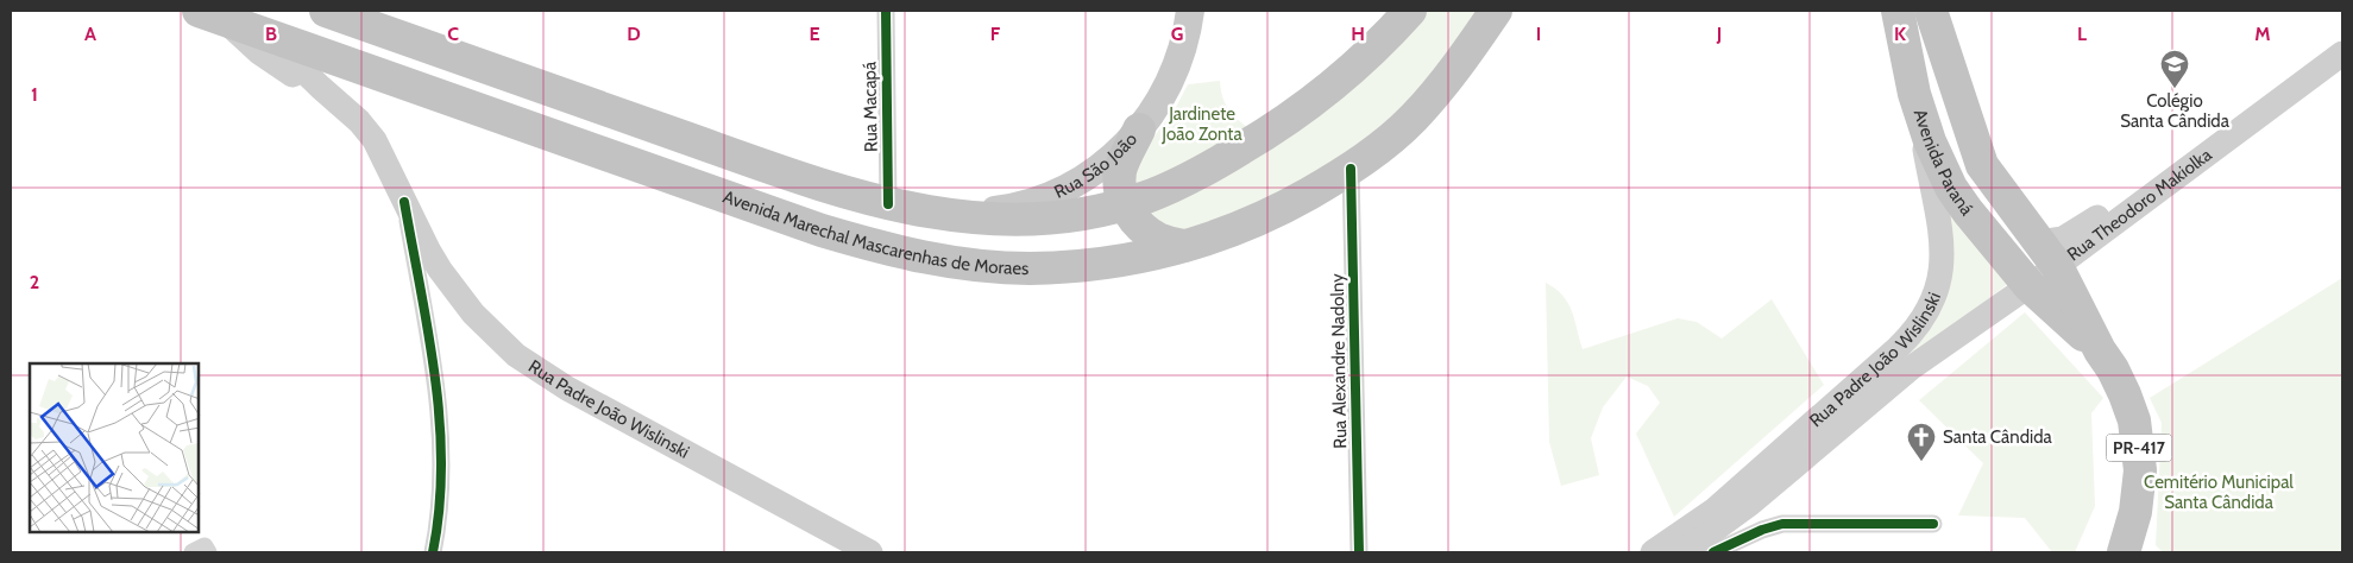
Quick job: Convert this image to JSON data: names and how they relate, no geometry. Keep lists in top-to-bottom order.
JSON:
{
  "streets": {
    "highway": ["Avenida Paraná", "Avenida Marechal Mascarenhas de Moraes", "PR-417"],
    "main road": ["Rua São João", "Rua Theodoro Makiolka", "Rua Padre João Wislinski"],
    "street": ["Rua Macapá", "Rua Alexandre Nadolny"]
  },
  "crossings": [
    ["Rua Macapá", "Avenida Marechal Mascarenhas de Moraes"],
    ["Avenida Paraná", "Rua Theodoro Makiolka"],
    ["Avenida Paraná", "Rua Padre João Wislinski"],
    ["Avenida Paraná", "PR-417"],
    ["Rua São João", "Avenida Marechal Mascarenhas de Moraes"],
    ["Rua Theodoro Makiolka", "Rua Padre João Wislinski"],
    ["Rua Theodoro Makiolka", "PR-417"],
    ["Avenida Marechal Mascarenhas de Moraes", "Rua Alexandre Nadolny"],
    ["Rua Padre João Wislinski", "PR-417"]
  ],
  "parks": ["Jardinete João Zonta", "Cemitério Municipal Santa Cândida"],
  "places": {
    "school or university": ["Colégio Santa Cândida"],
    "church": ["Santa Cândida"]
  },
  "grid": {
    "columns": [
      "A",
      "B",
      "C",
      "D",
      "E",
      "F",
      "G",
      "H",
      "I",
      "J",
      "K",
      "L",
      "M"
    ],
    "rows": ["1", "2"]
  }
}
